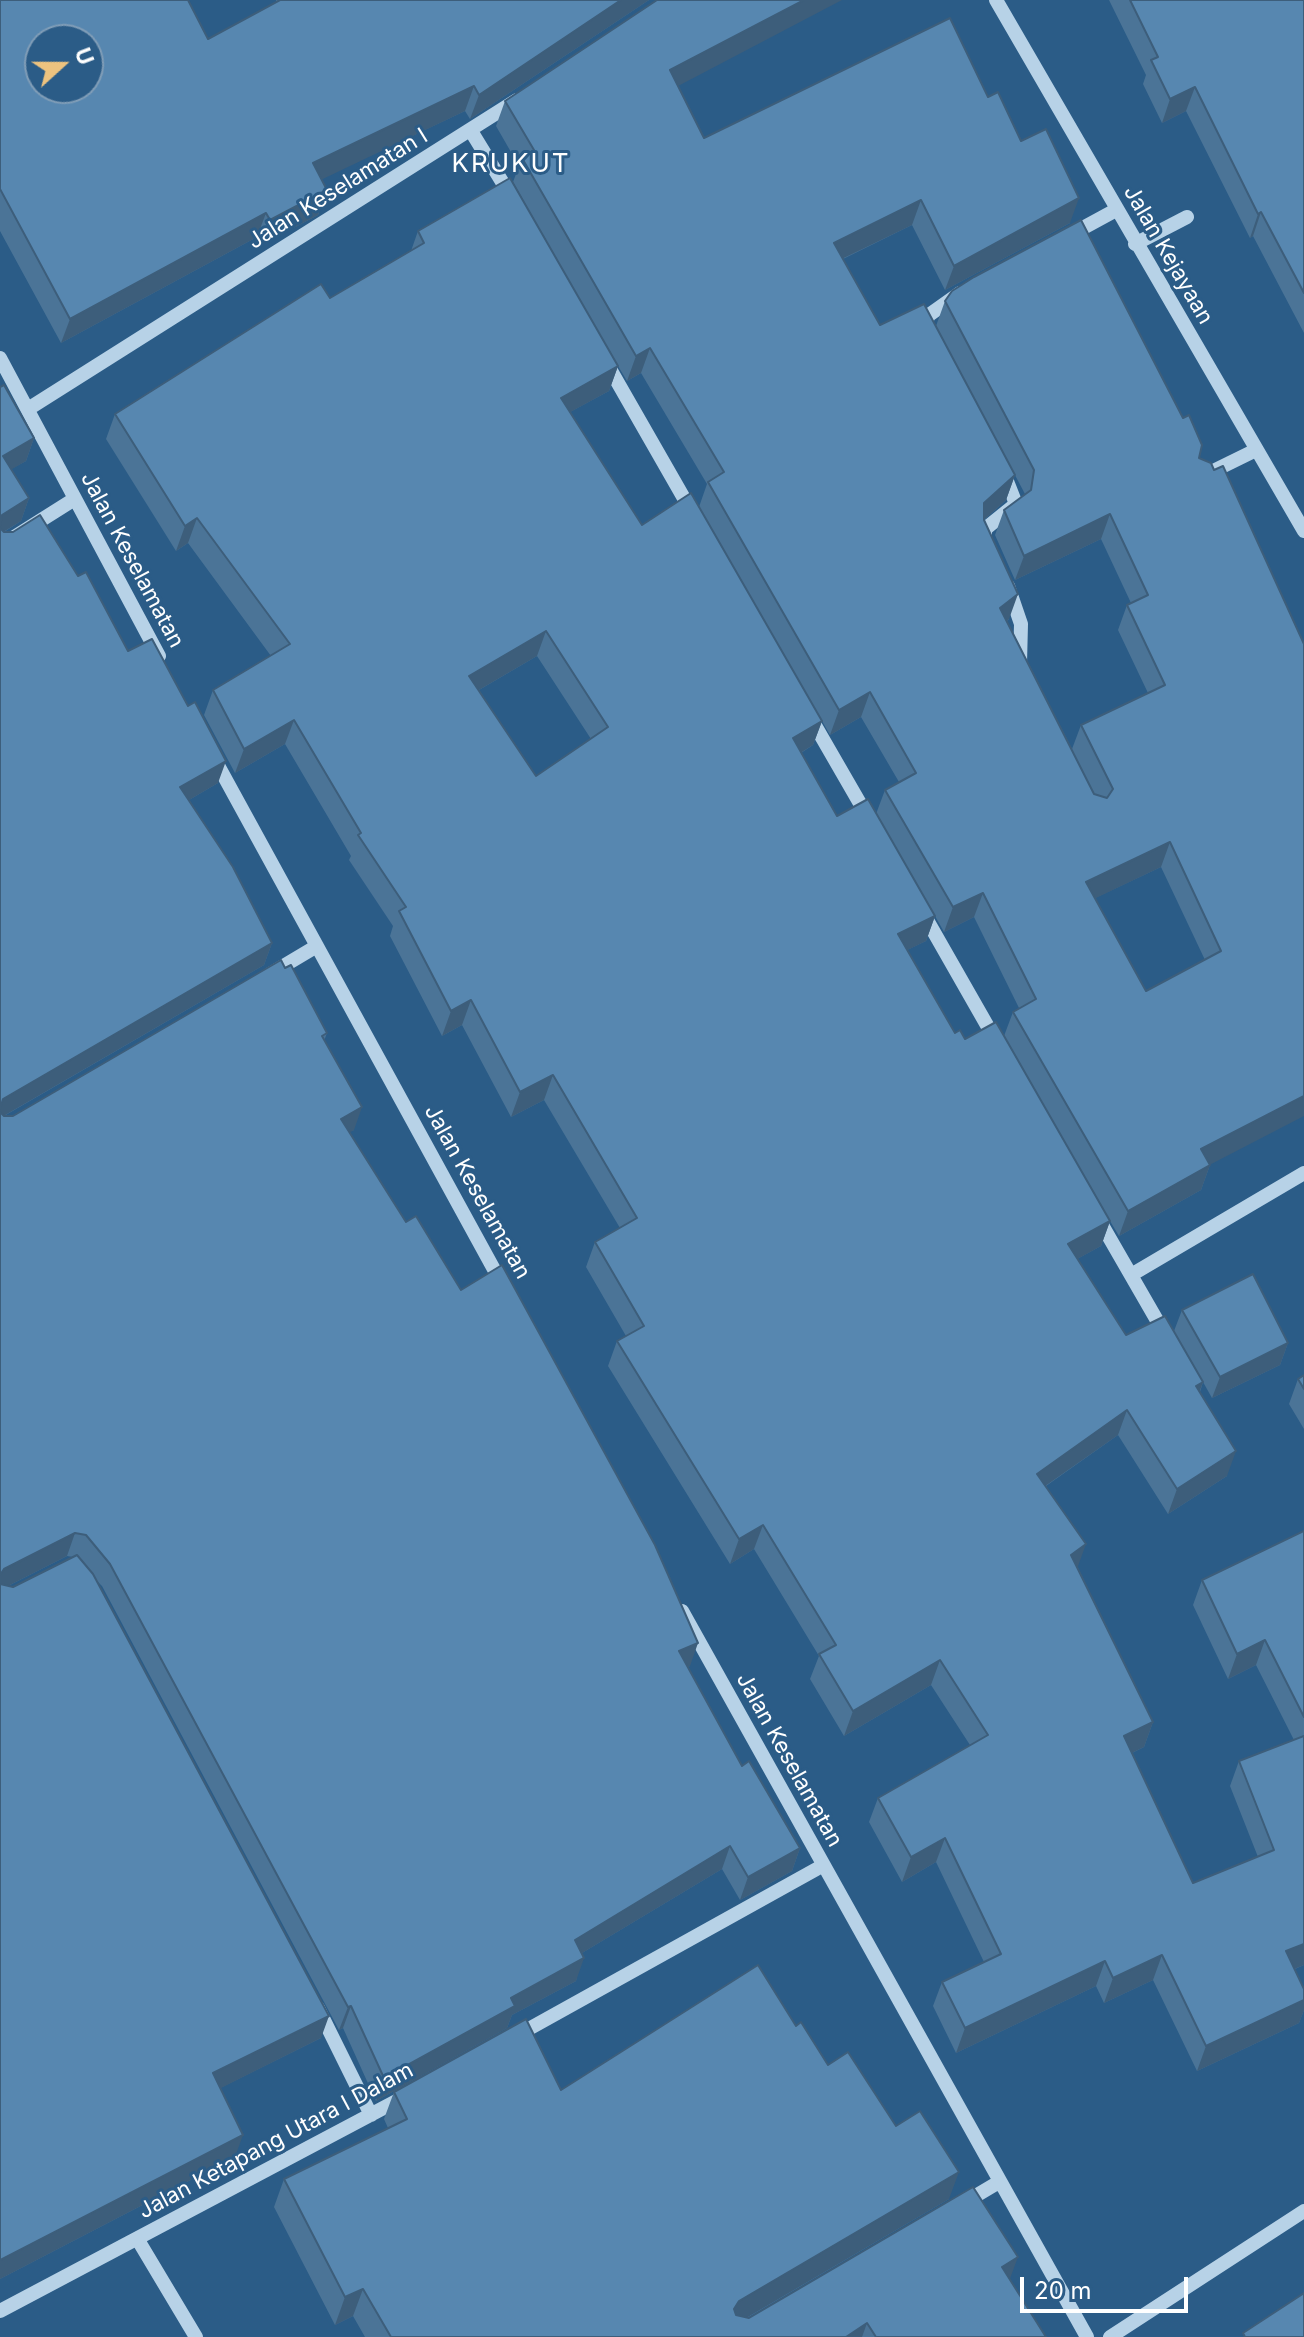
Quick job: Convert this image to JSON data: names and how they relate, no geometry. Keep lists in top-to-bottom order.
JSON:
{
  "streets": {
    "street": [
      "Jalan Keselamatan I",
      "Jalan Kejayaan",
      "Jalan Keselamatan",
      "Jalan Ketapang Utara I Dalam"
    ]
  },
  "crossings": [
    ["Jalan Keselamatan I", "Jalan Keselamatan"]
  ],
  "districts": ["KRUKUT"],
  "scale_bar": "20 m",
  "north": "right"
}
